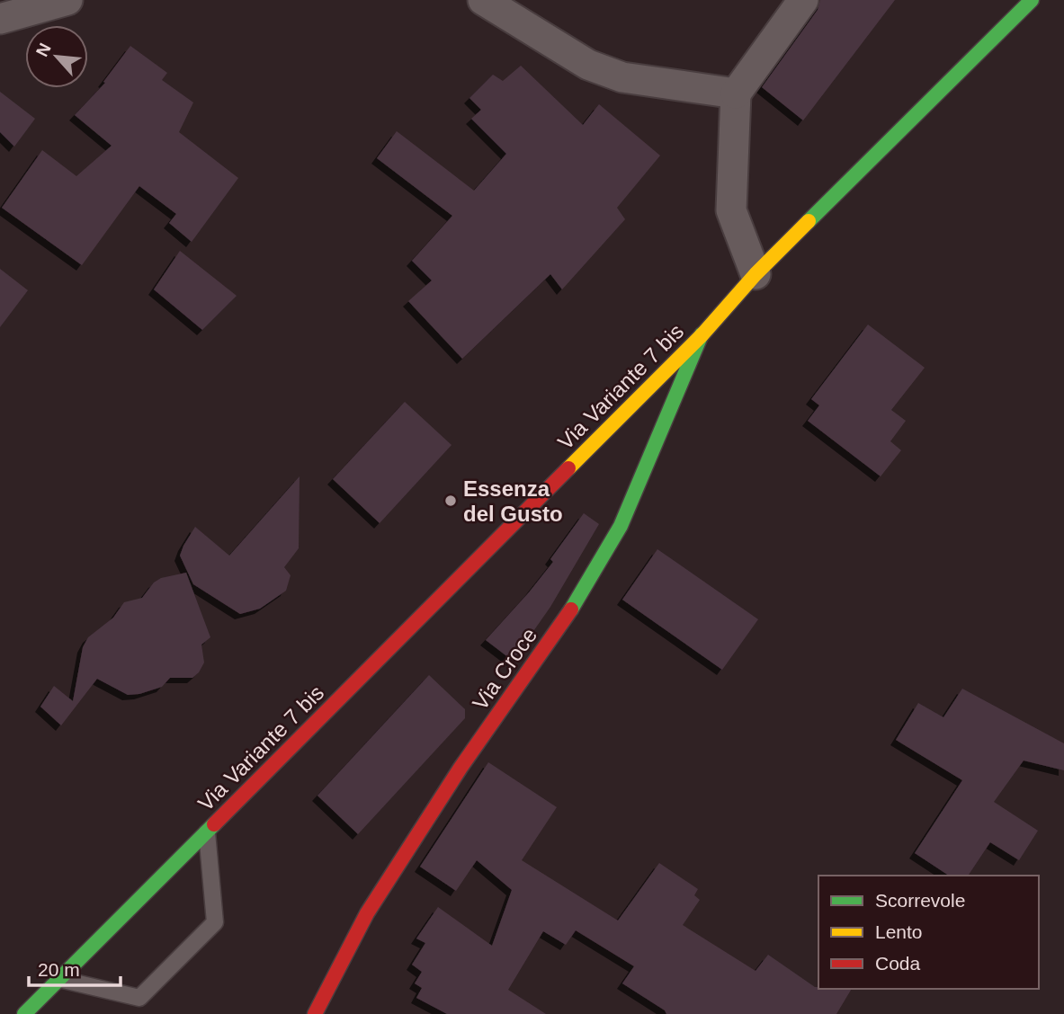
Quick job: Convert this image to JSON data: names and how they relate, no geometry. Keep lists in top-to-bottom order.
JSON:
{
  "streets": {
    "main road": ["Via Variante 7 bis", "Via Croce"]
  },
  "crossings": [
    ["Via Variante 7 bis", "Via Croce"]
  ],
  "places": ["Essenza del Gusto"],
  "legend": ["Scorrevole", "Lento", "Coda"],
  "scale_bar": "20 m",
  "north": "top left"
}
